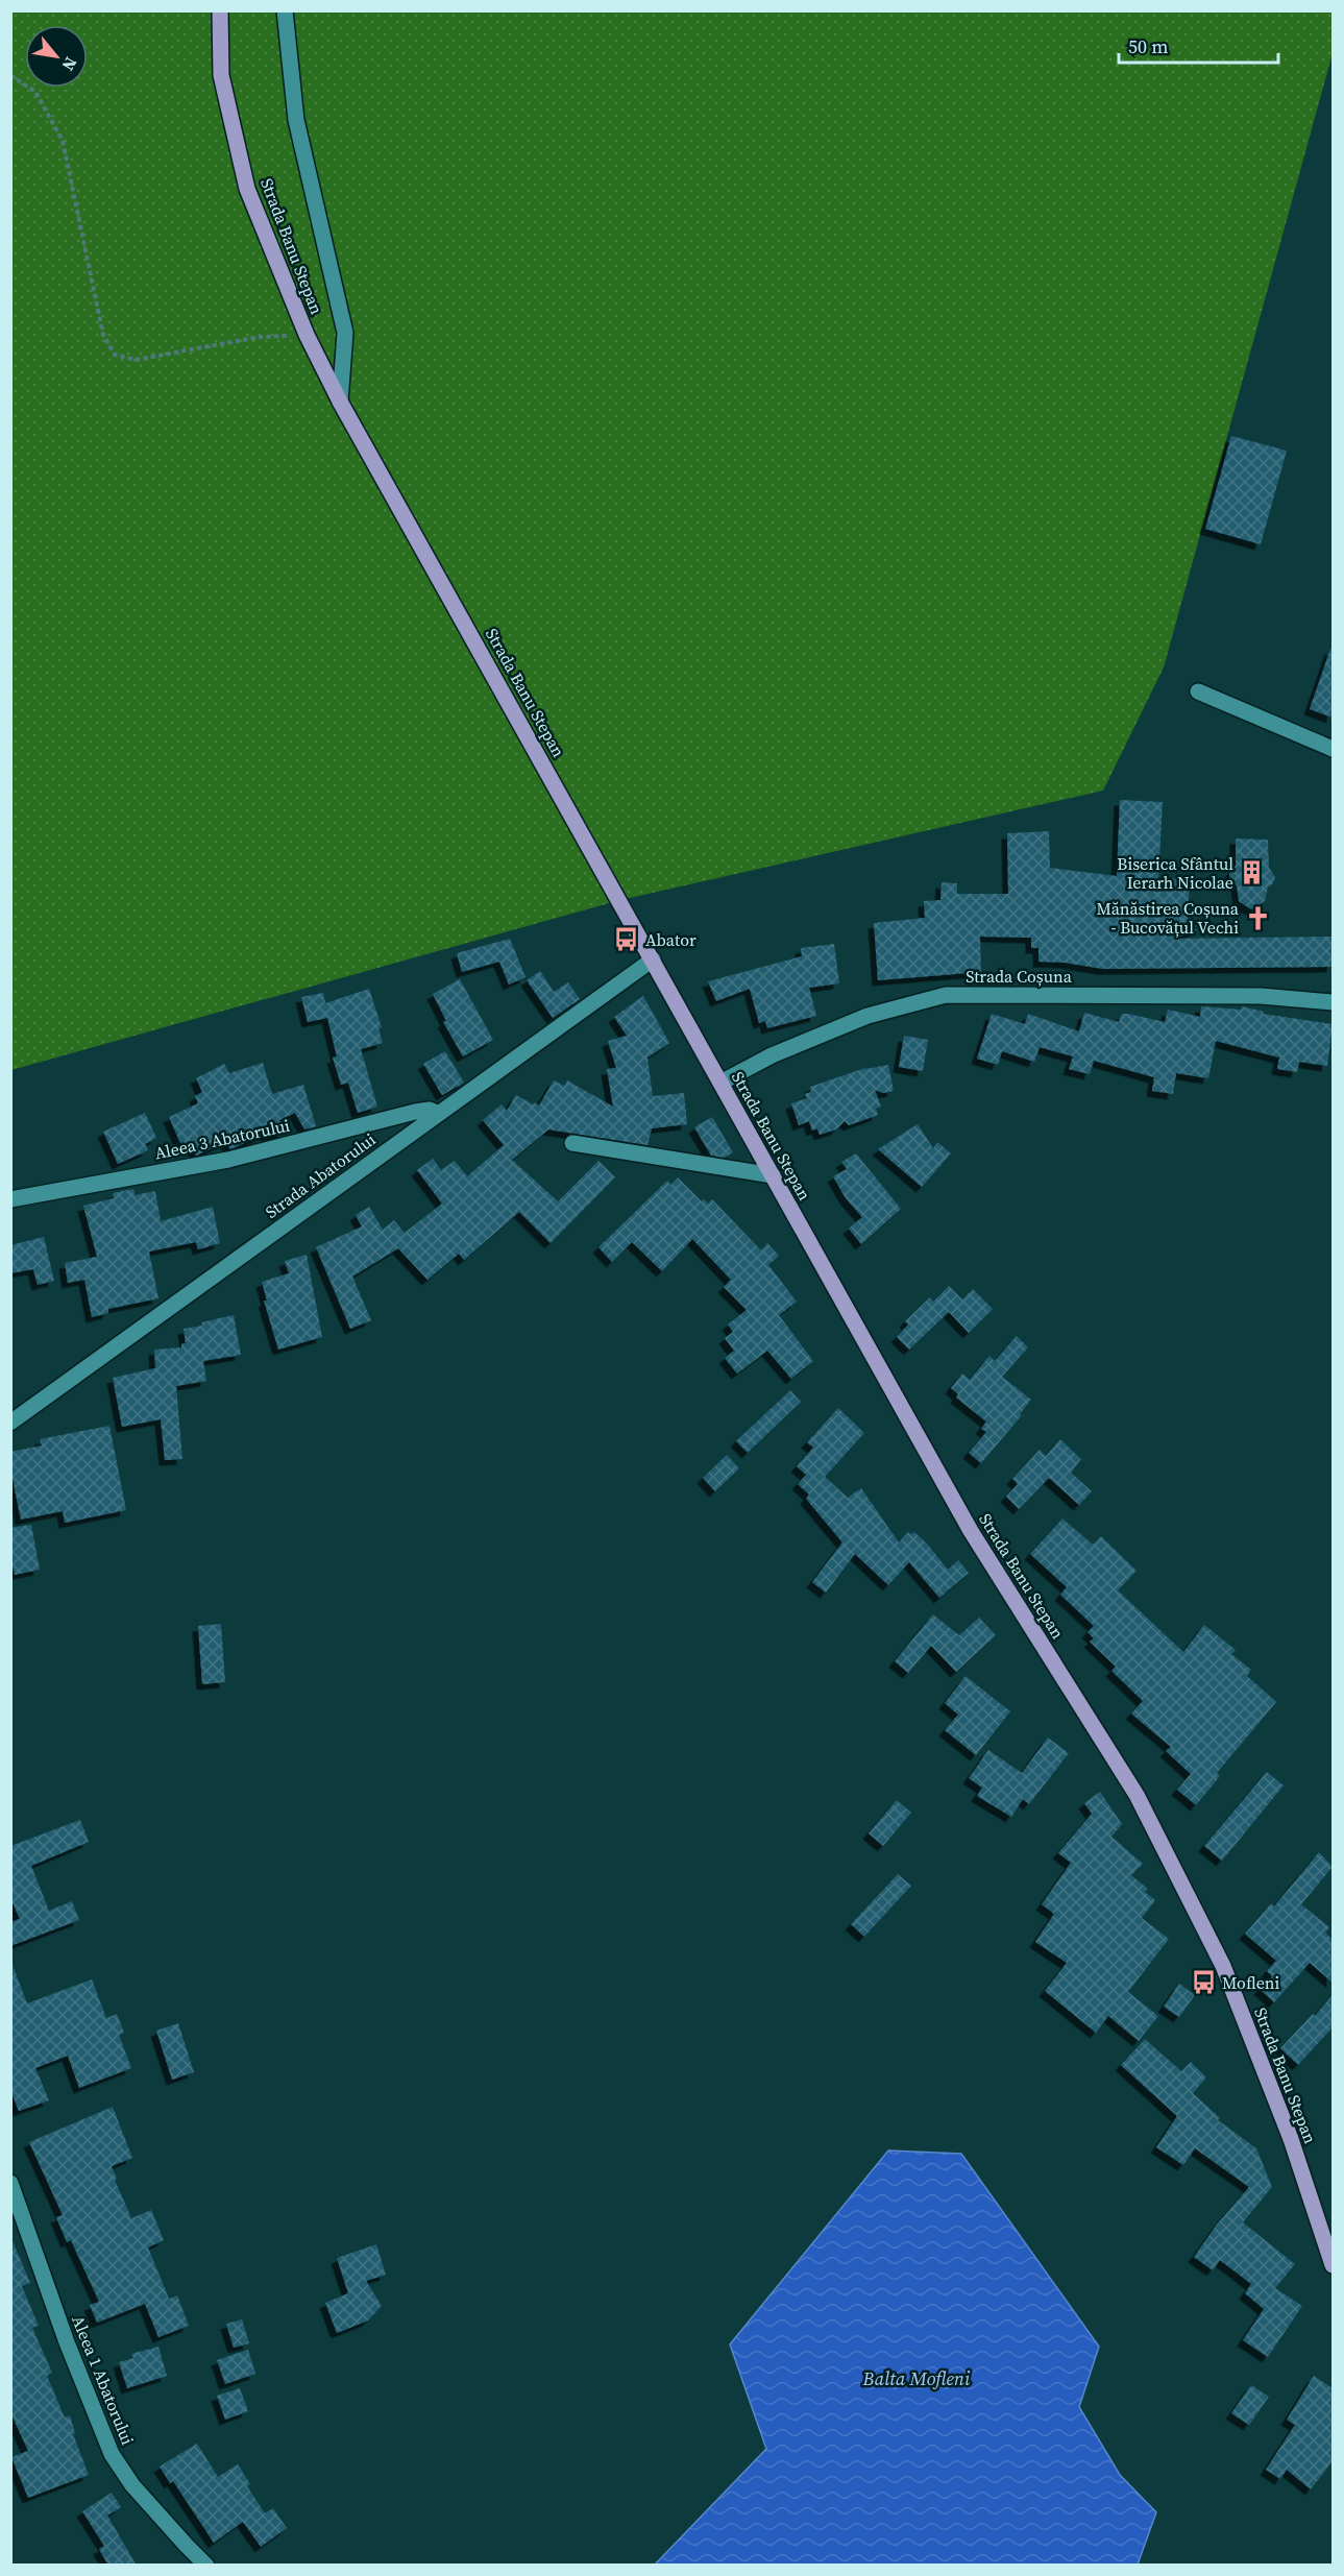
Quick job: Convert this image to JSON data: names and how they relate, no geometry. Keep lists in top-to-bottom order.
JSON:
{
  "streets": {
    "main road": ["Strada Banu Stepan"],
    "street": [
      "Strada Coșuna",
      "Aleea 3 Abatorului",
      "Strada Abatorului",
      "Aleea 1 Abatorului"
    ]
  },
  "crossings": [
    ["Strada Banu Stepan", "Strada Coșuna"],
    ["Strada Banu Stepan", "Strada Abatorului"],
    ["Aleea 3 Abatorului", "Strada Abatorului"]
  ],
  "water": ["Balta Mofleni"],
  "places": {
    "building": ["Biserica Sfântul Ierarh Nicolae"],
    "church": ["Mănăstirea Coșuna - Bucovățul Vechi"],
    "bus stop": ["Abator", "Mofleni"]
  },
  "scale_bar": "50 m",
  "north": "bottom right"
}
